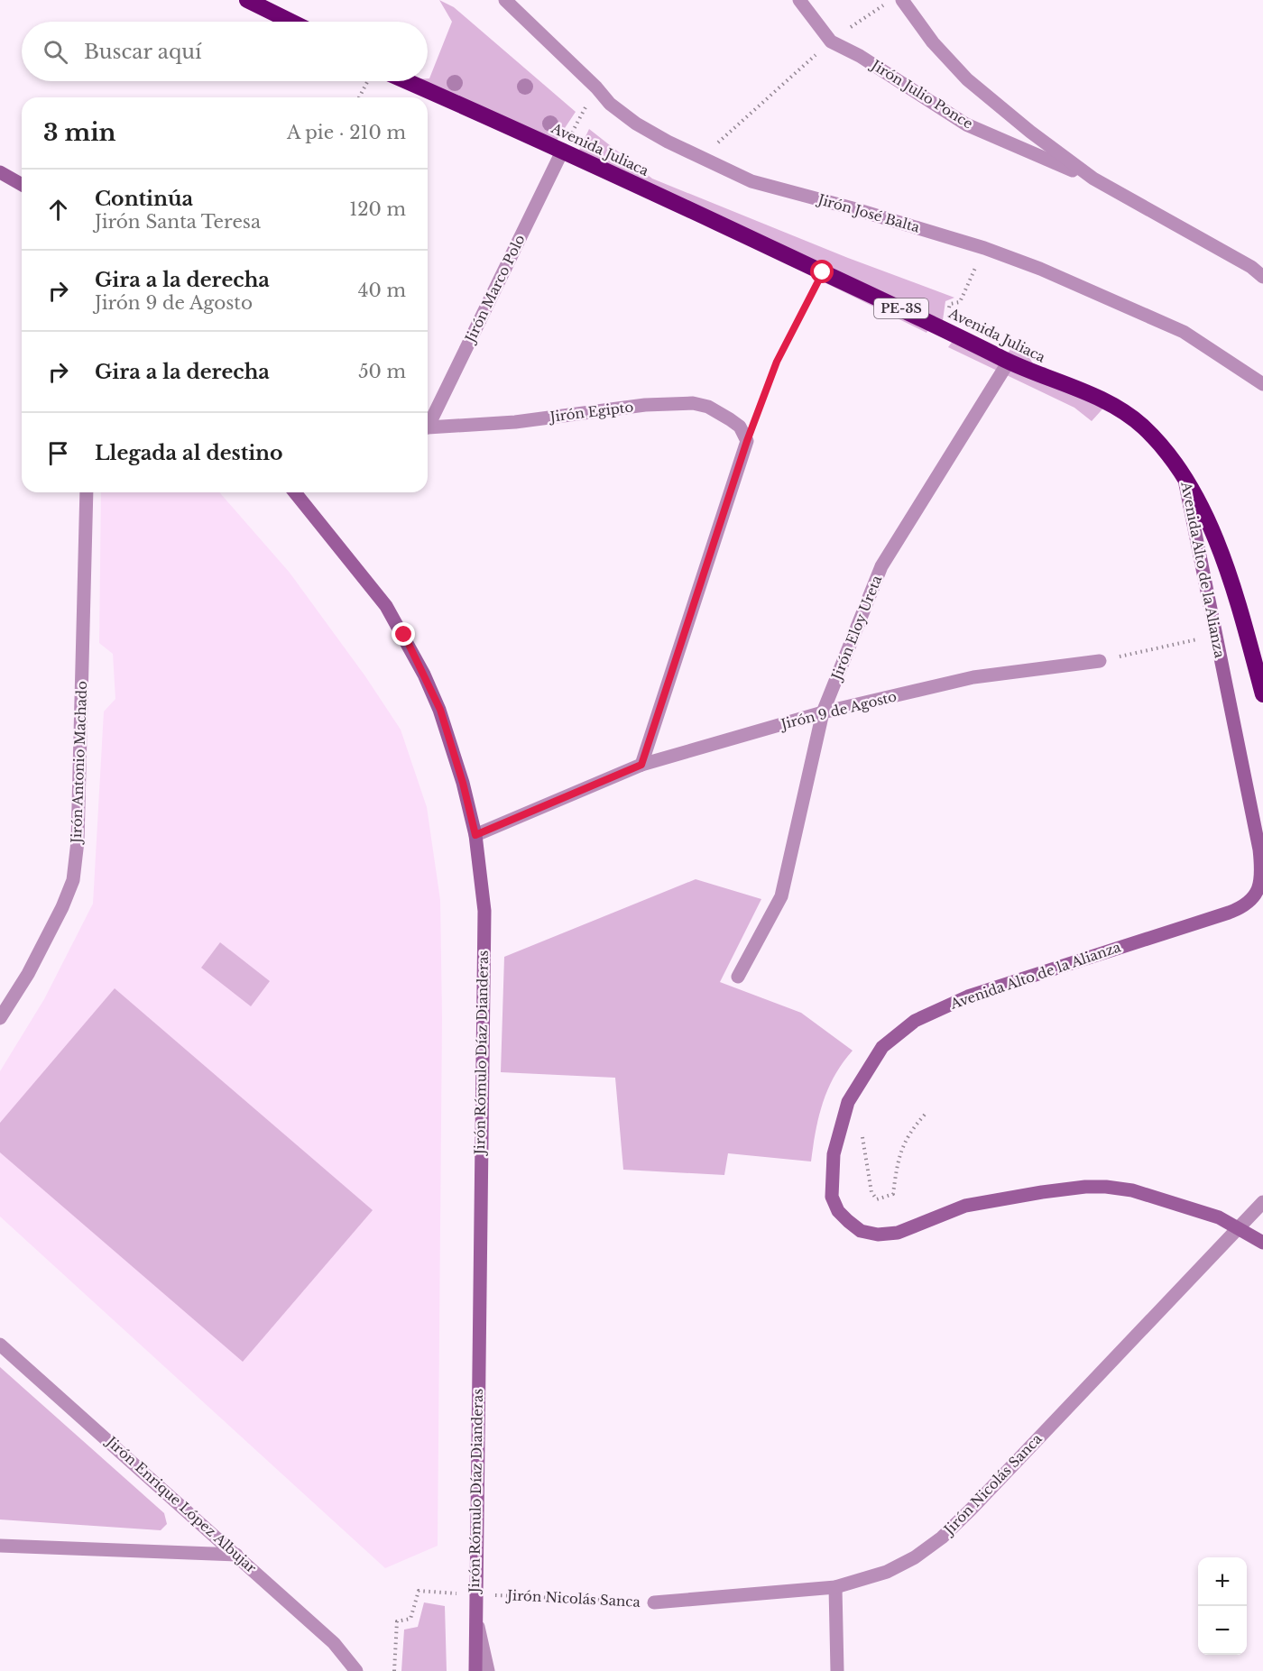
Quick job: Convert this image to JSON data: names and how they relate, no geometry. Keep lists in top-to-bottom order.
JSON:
{
  "streets": {
    "highway": ["Avenida Juliaca", "PE-3S"],
    "street": [
      "Jirón Julio Ponce",
      "Jirón José Balta",
      "Jirón Marco Polo",
      "Jirón Egipto",
      "Avenida Alto de la Alianza",
      "Jirón Eloy Ureta",
      "Jirón 9 de Agosto",
      "Jirón Antonio Machado",
      "Jirón Rómulo Díaz Dianderas",
      "Jirón Nicolás Sanca",
      "Jirón Enrique López Albujar"
    ]
  },
  "crossings": [
    ["Avenida Juliaca", "Jirón Marco Polo"],
    ["Avenida Juliaca", "Avenida Alto de la Alianza"],
    ["Avenida Juliaca", "Jirón Eloy Ureta"],
    ["Avenida Alto de la Alianza", "Jirón Nicolás Sanca"],
    ["Jirón Eloy Ureta", "Jirón 9 de Agosto"],
    ["Jirón 9 de Agosto", "Jirón Rómulo Díaz Dianderas"],
    ["Jirón Rómulo Díaz Dianderas", "Jirón Nicolás Sanca"]
  ],
  "page": {
    "search": "Buscar aquí",
    "heading": ["3 min", "A pie · 210 m"],
    "list": [
      ["Continúa", "Jirón Santa Teresa", "120 m"],
      ["Gira a la derecha", "Jirón 9 de Agosto", "40 m"],
      ["Gira a la derecha", "50 m"],
      "Llegada al destino"
    ],
    "map_buttons": ["+", "−"]
  }
}
